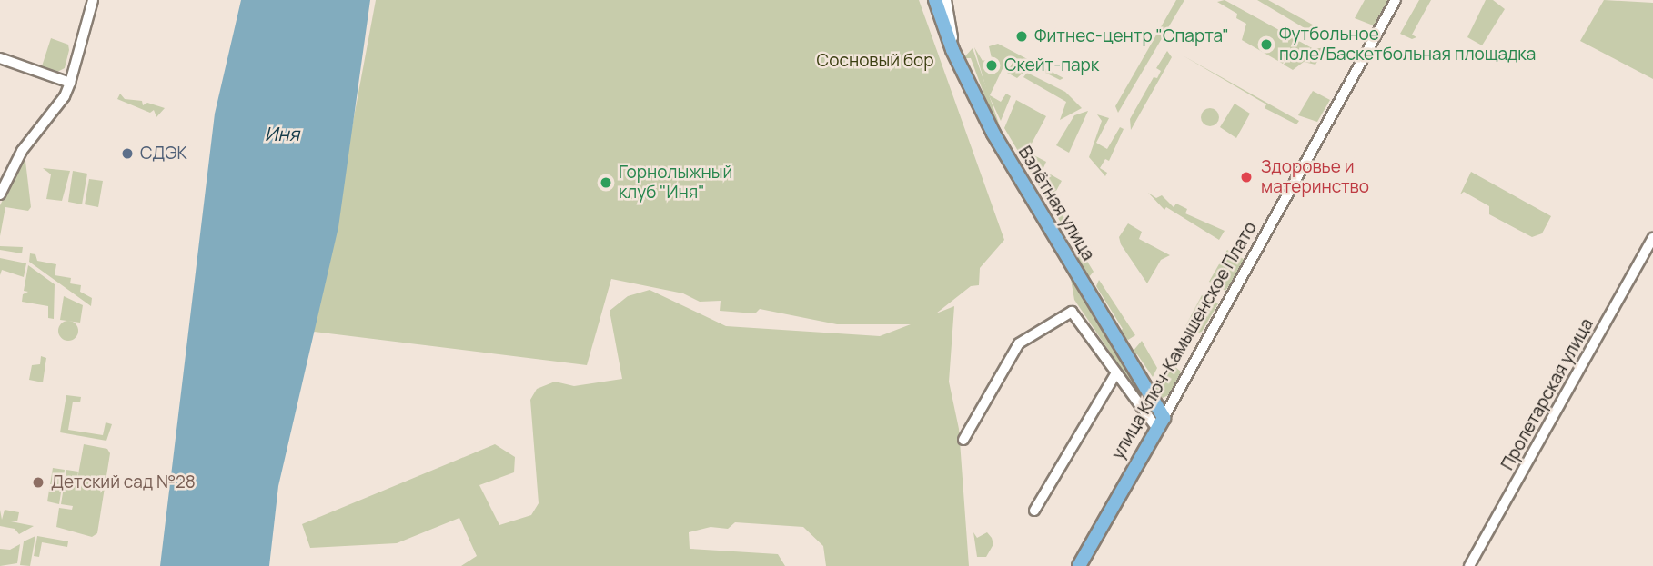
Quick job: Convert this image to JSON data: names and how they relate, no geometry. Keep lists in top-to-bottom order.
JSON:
{
  "streets": {
    "main road": ["Взлётная улица", "улица Ключ-Камышенское Плато"],
    "street": ["Пролетарская улица"]
  },
  "crossings": [
    ["Взлётная улица", "улица Ключ-Камышенское Плато"]
  ],
  "water": ["Иня"],
  "parks": ["Сосновый бор"],
  "places": [
    "Фитнес-центр \"Спарта\"",
    "Футбольное поле/Баскетбольная площадка",
    "Скейт-парк",
    "СДЭК",
    "Здоровье и материнство",
    "Горнолыжный клуб \"Иня\"",
    "Детский сад №28"
  ]
}
